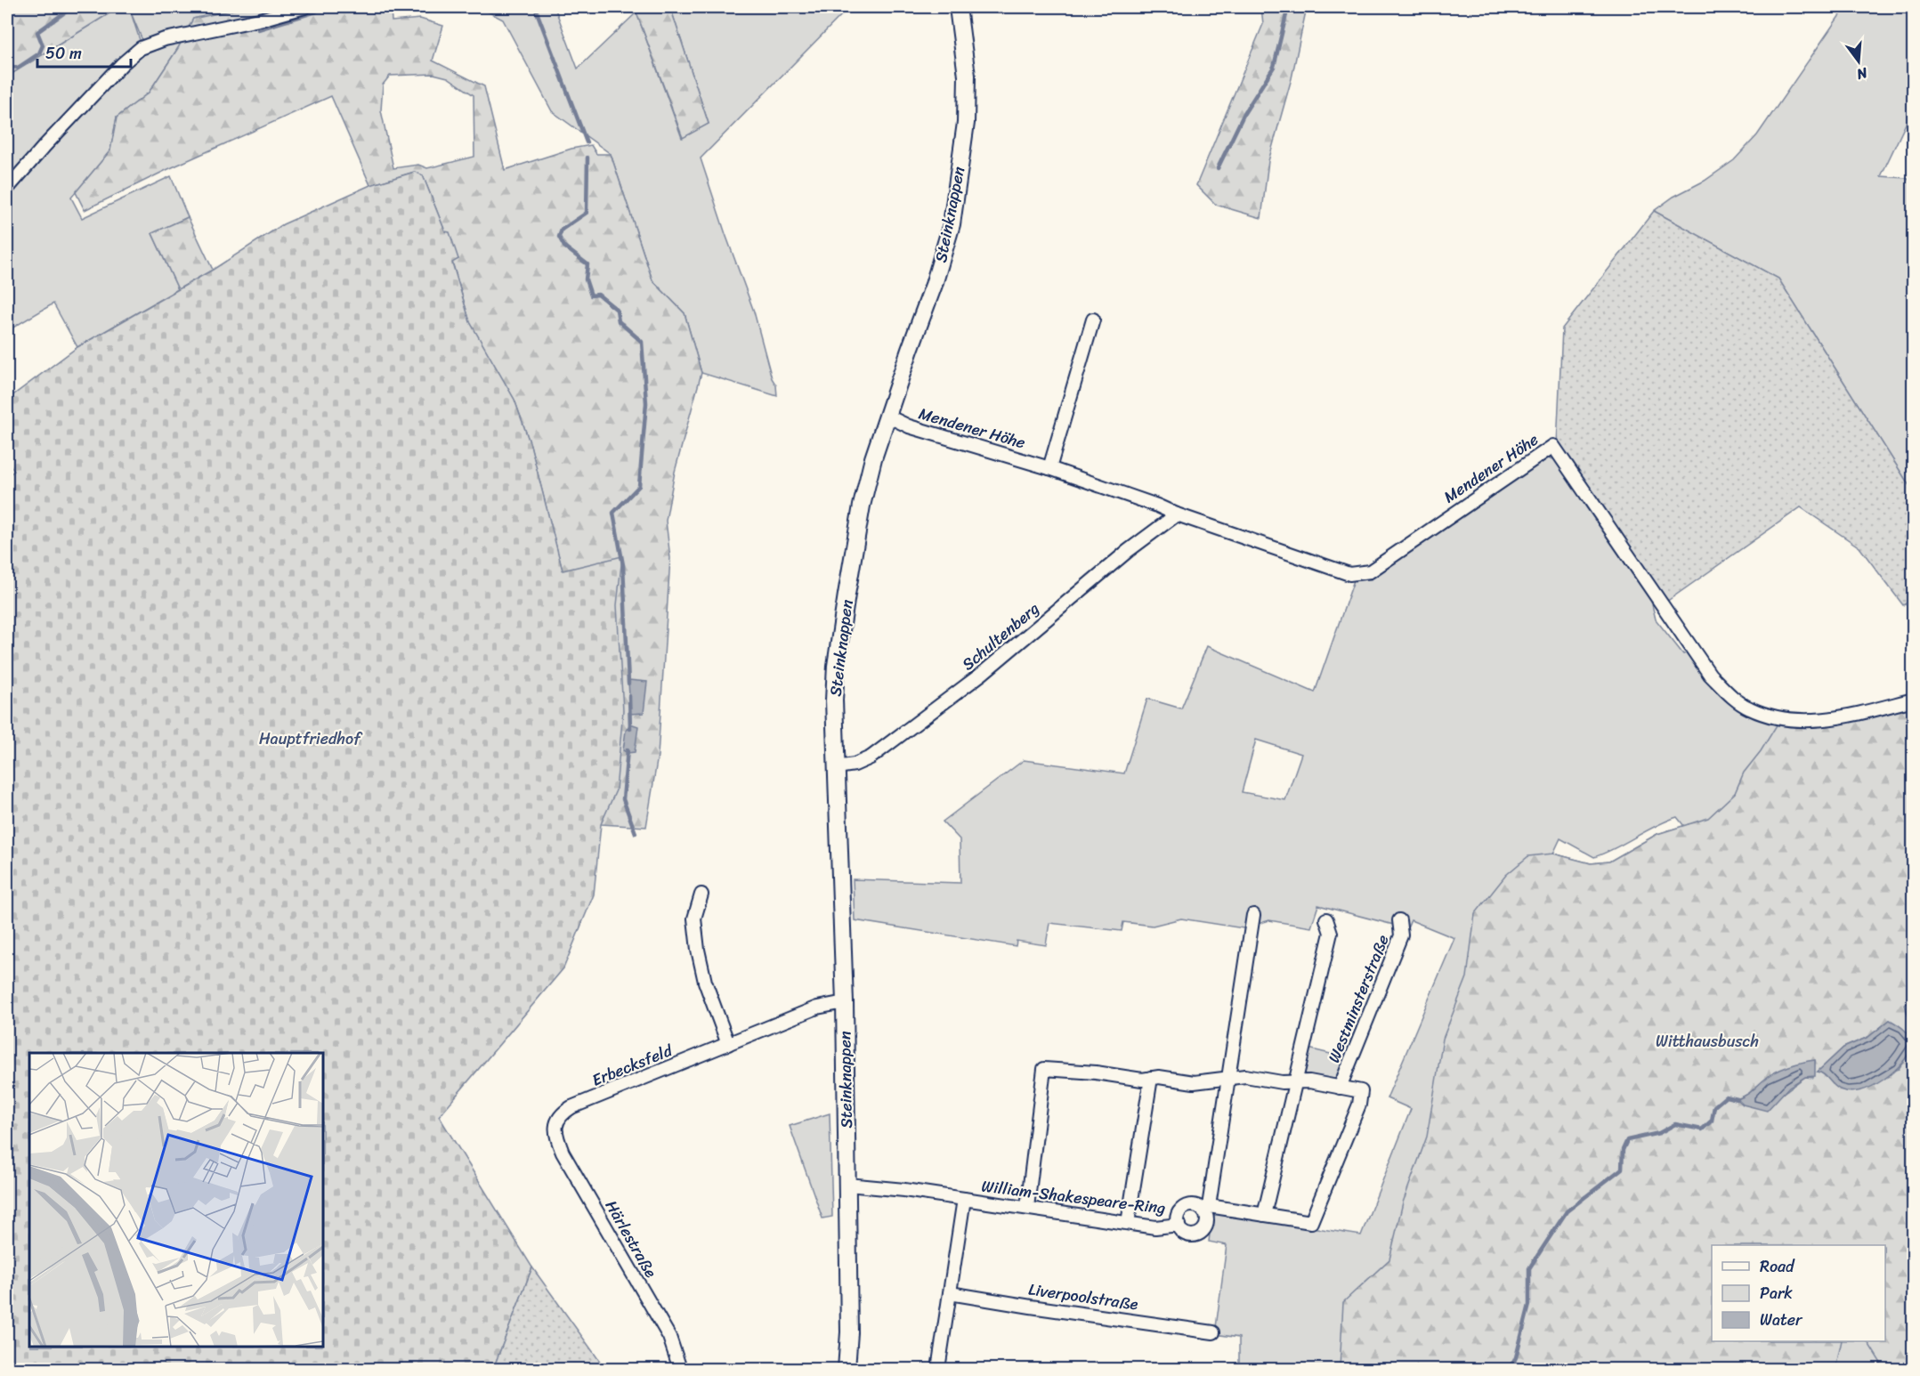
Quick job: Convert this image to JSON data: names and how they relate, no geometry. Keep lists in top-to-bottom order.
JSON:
{
  "streets": {
    "street": [
      "Steinknappen",
      "Mendener Höhe",
      "Schultenberg",
      "Westminsterstraße",
      "Erbecksfeld",
      "William-Shakespeare-Ring",
      "Härlestraße",
      "Liverpoolstraße"
    ]
  },
  "crossings": [
    ["Steinknappen", "Mendener Höhe"],
    ["Steinknappen", "Schultenberg"],
    ["Steinknappen", "Erbecksfeld"],
    ["Steinknappen", "William-Shakespeare-Ring"],
    ["Mendener Höhe", "Schultenberg"],
    ["Westminsterstraße", "William-Shakespeare-Ring"],
    ["Erbecksfeld", "Härlestraße"],
    ["William-Shakespeare-Ring", "Liverpoolstraße"]
  ],
  "parks": ["Hauptfriedhof", "Witthausbusch"],
  "legend": ["Road", "Park", "Water"],
  "scale_bar": "50 m",
  "north": "bottom"
}
